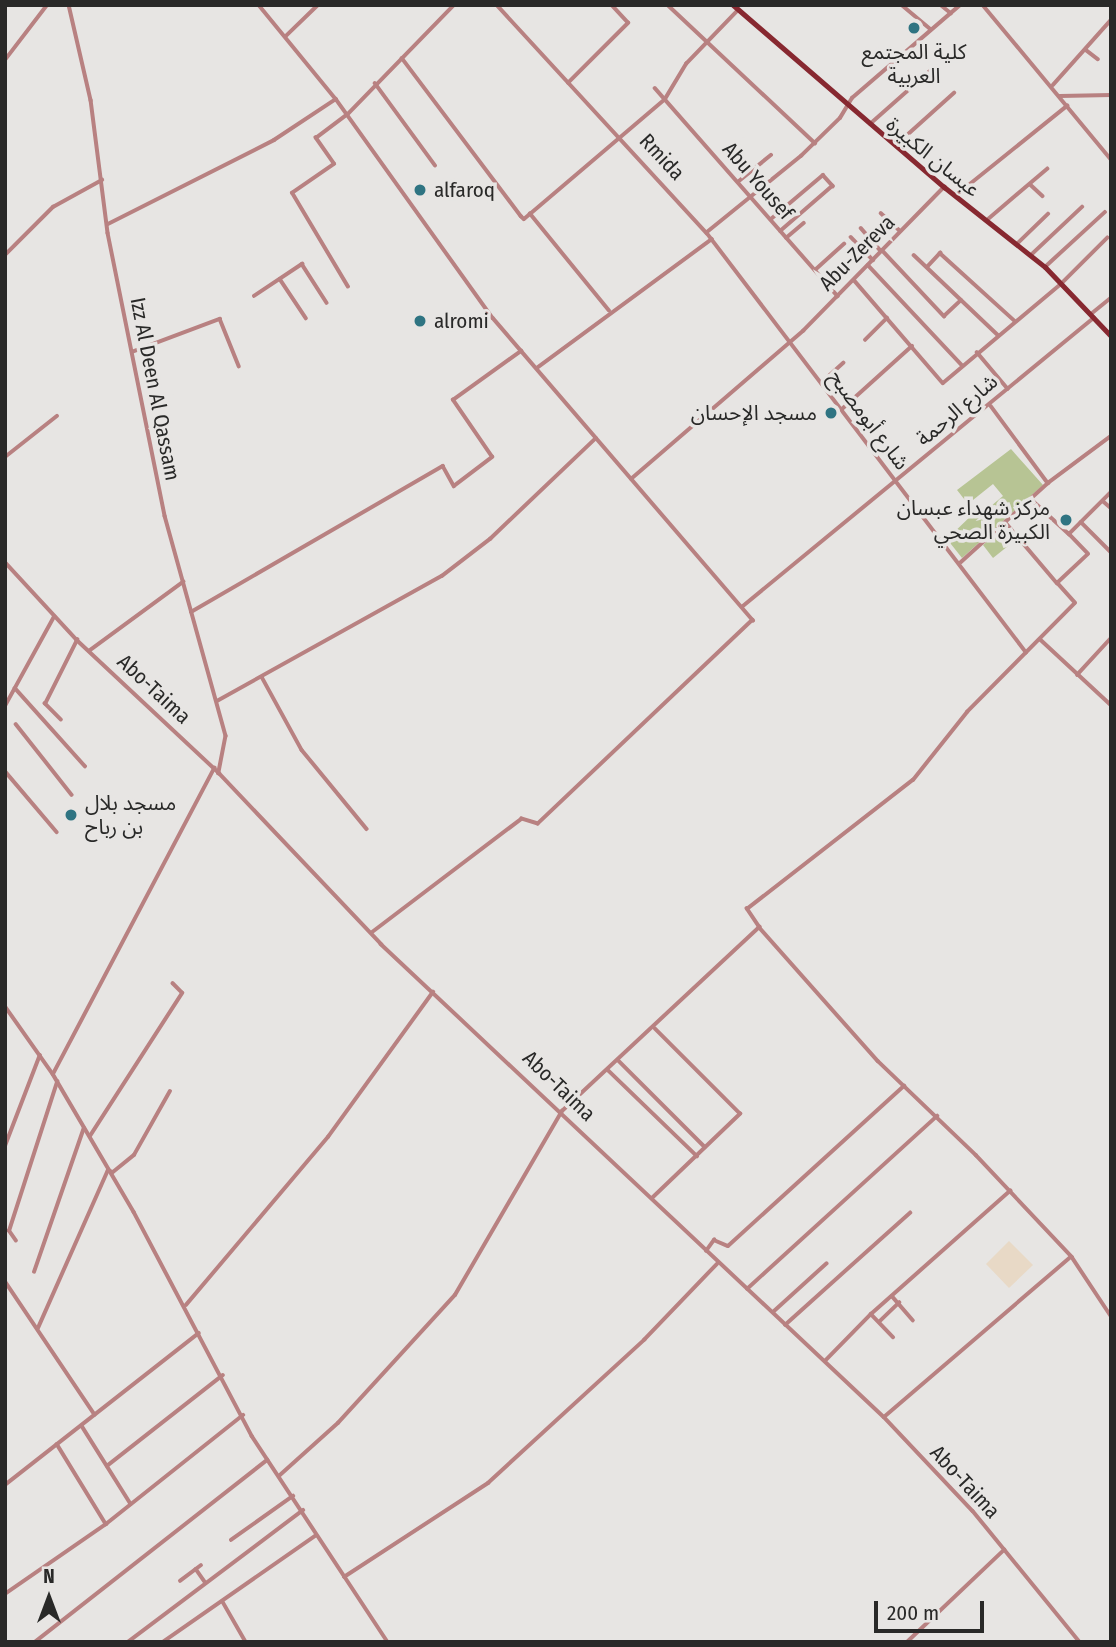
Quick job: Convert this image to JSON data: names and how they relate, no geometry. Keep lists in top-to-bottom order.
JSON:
{
  "streets": {
    "main road": ["عبسان الكبيرة"],
    "street": [
      "Rmida",
      "Abu Yousef",
      "Abu-Zereva",
      "Izz Al Deen Al Qassam",
      "شارع الرحمة",
      "شارع أبومصبح",
      "Abo-Taima"
    ]
  },
  "crossings": [
    ["Rmida", "Abu-Zereva"],
    ["Rmida", "شارع أبومصبح"],
    ["عبسان الكبيرة", "Abu-Zereva"],
    ["عبسان الكبيرة", "شارع الرحمة"],
    ["Abu Yousef", "Abu-Zereva"],
    ["Abu-Zereva", "شارع أبومصبح"],
    ["Izz Al Deen Al Qassam", "Abo-Taima"],
    ["شارع الرحمة", "شارع أبومصبح"]
  ],
  "places": [
    "كلية المجتمع العربية",
    "alfaroq",
    "alromi",
    "مسجد الإحسان",
    "مركز شهداء عبسان الكبيرة الصحي",
    "مسجد بلال بن رباح"
  ],
  "scale_bar": "200 m",
  "north": "top"
}
